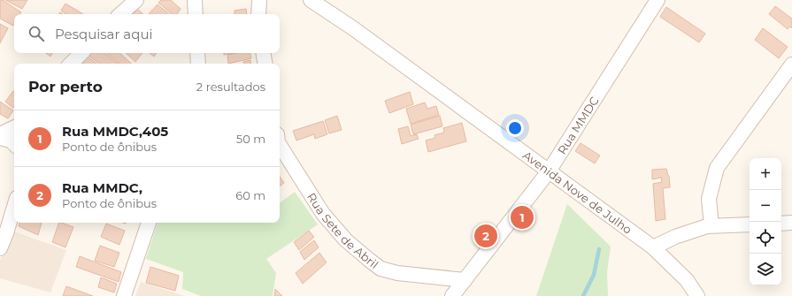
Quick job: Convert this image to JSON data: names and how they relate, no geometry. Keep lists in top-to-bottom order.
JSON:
{
  "streets": {
    "street": ["Rua MMDC", "Avenida Nove de Julho", "Rua Sete de Abril"]
  },
  "crossings": [
    ["Rua MMDC", "Avenida Nove de Julho"],
    ["Rua MMDC", "Rua Sete de Abril"]
  ],
  "page": {
    "search": "Pesquisar aqui",
    "heading": ["Por perto", "2 resultados"],
    "list": [
      {
        "mark": "1",
        "name": "Rua MMDC,405",
        "note": "Ponto de ônibus",
        "value": "50 m"
      },
      {
        "mark": "2",
        "name": "Rua MMDC,",
        "note": "Ponto de ônibus",
        "value": "60 m"
      }
    ],
    "map_buttons": ["+", "−"],
    "pins": ["1", "2"]
  }
}
